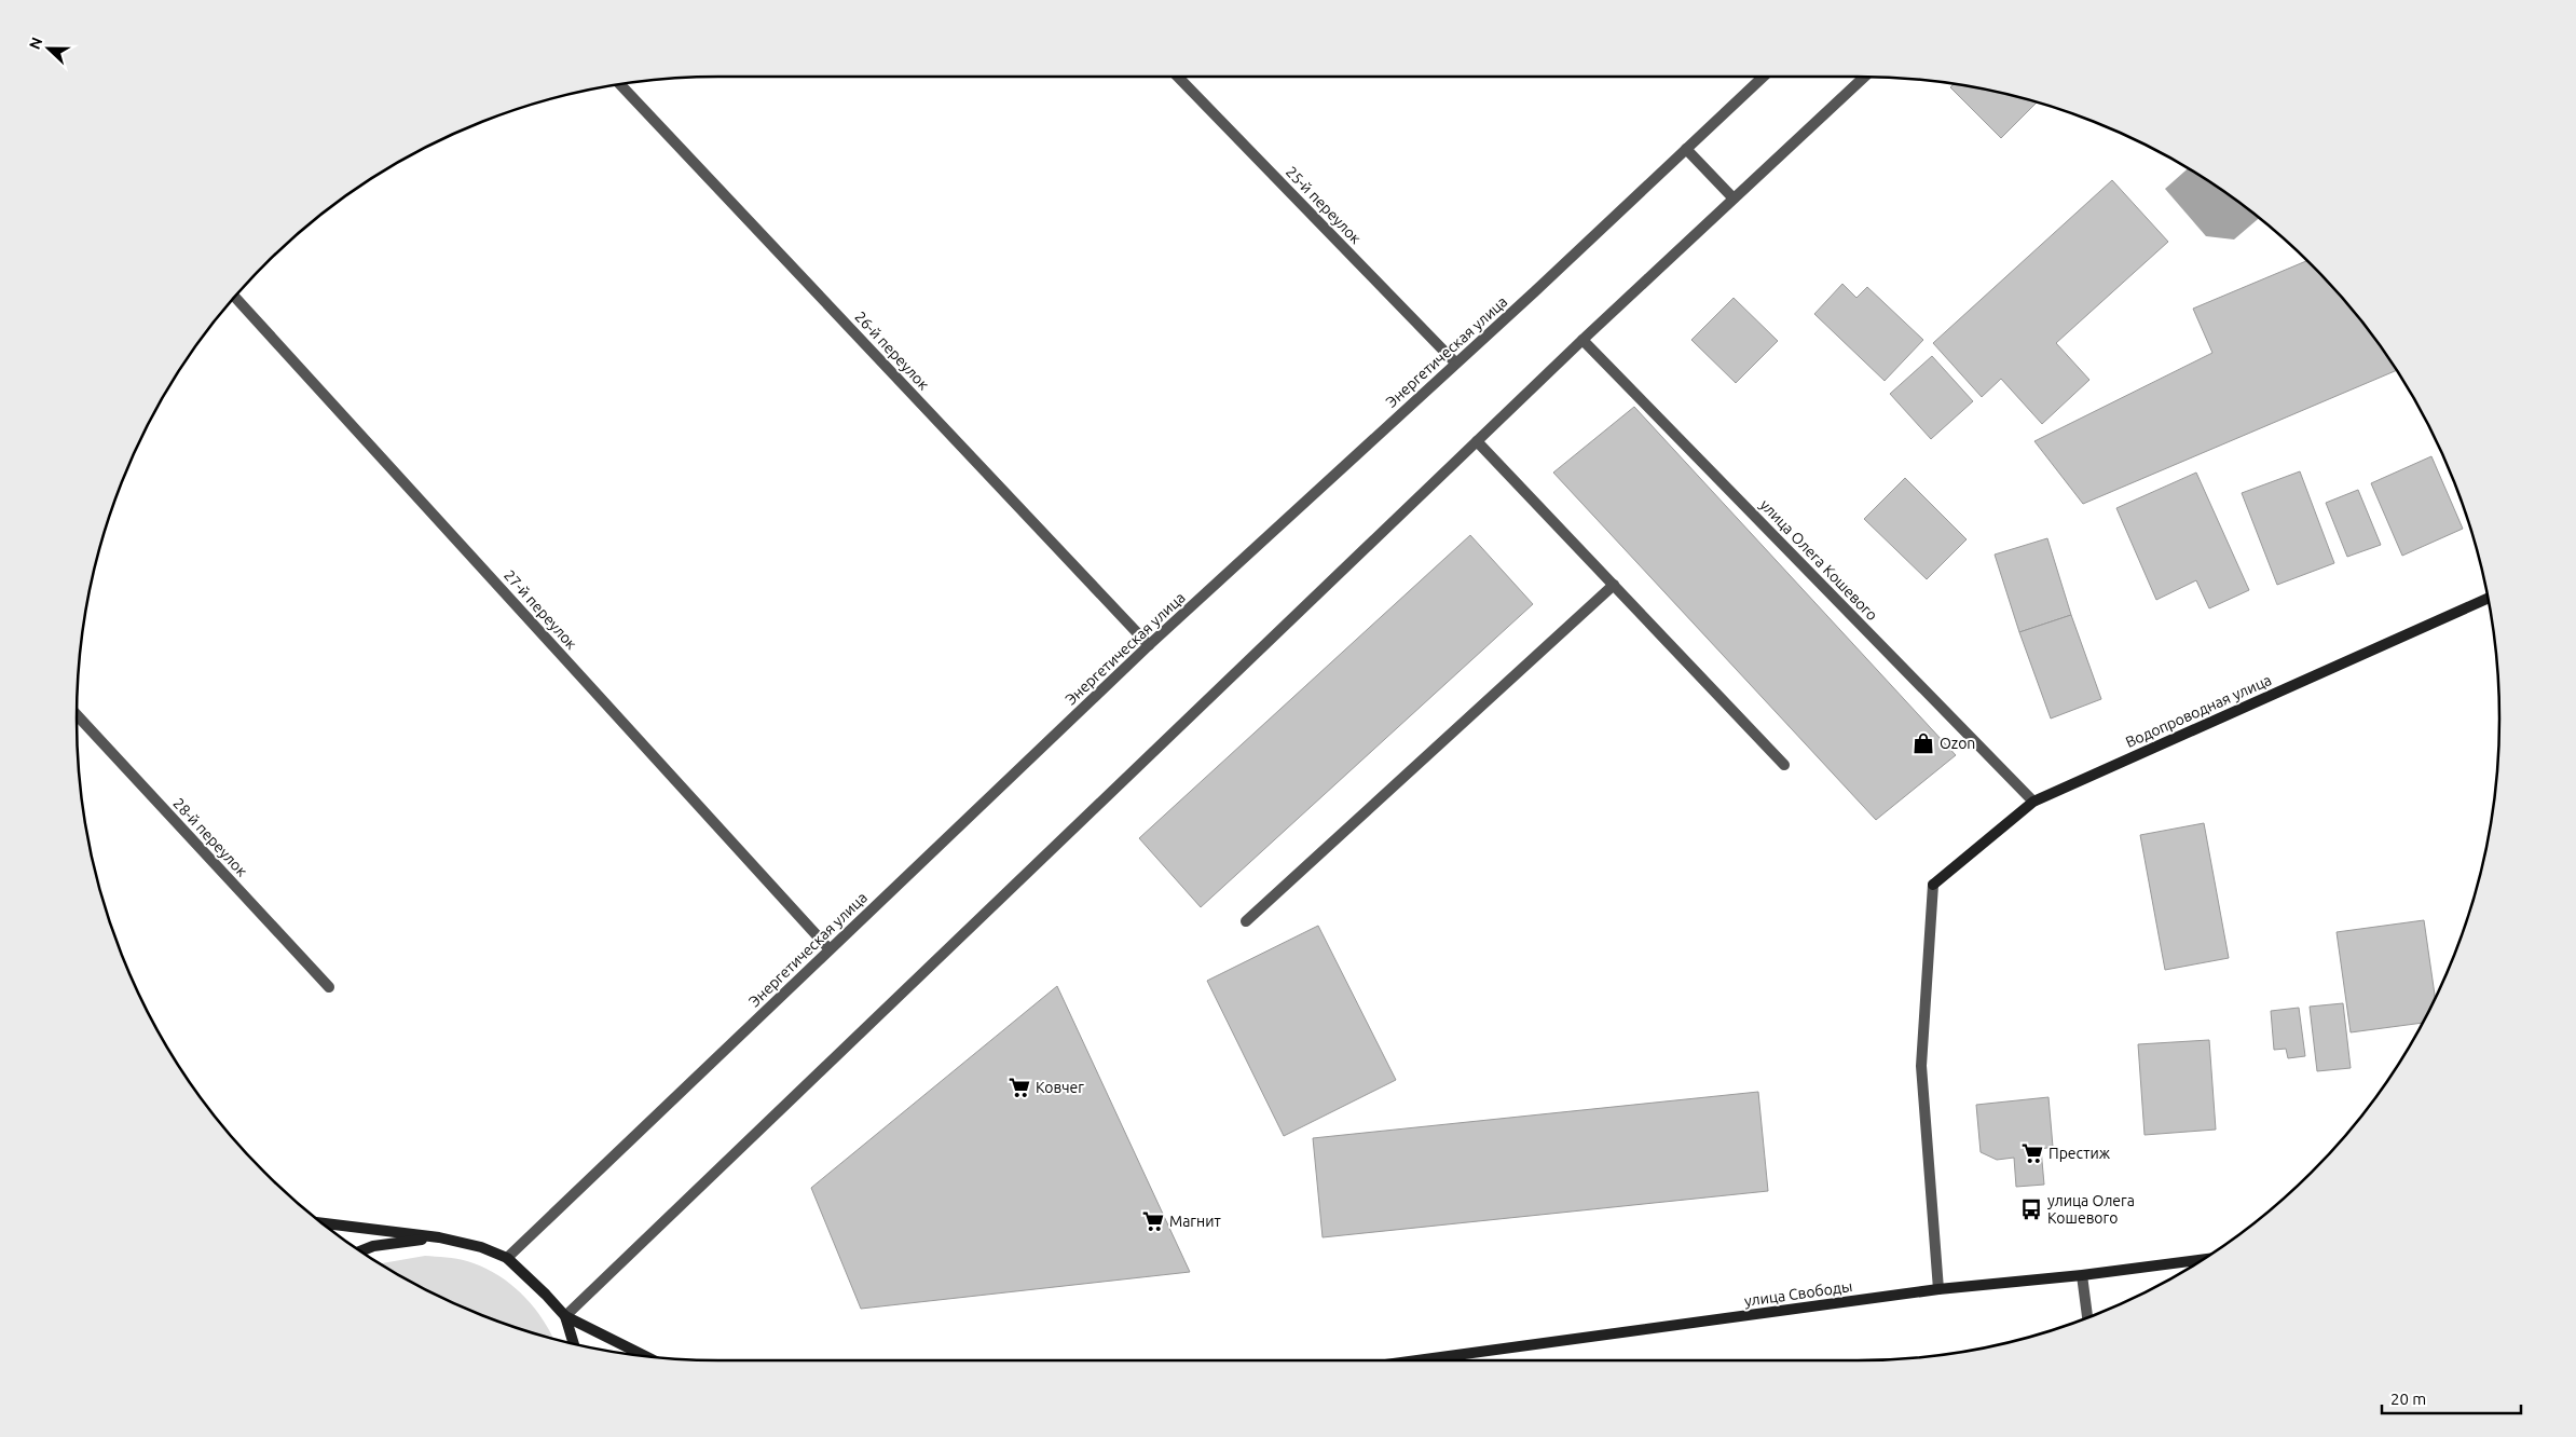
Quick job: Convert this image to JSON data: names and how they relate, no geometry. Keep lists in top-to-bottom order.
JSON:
{
  "streets": {
    "main road": ["Водопроводная улица", "улица Свободы"],
    "street": [
      "25-й переулок",
      "26-й переулок",
      "Энергетическая улица",
      "улица Олега Кошевого",
      "27-й переулок",
      "28-й переулок"
    ]
  },
  "crossings": [
    ["25-й переулок", "Энергетическая улица"],
    ["26-й переулок", "Энергетическая улица"],
    ["Энергетическая улица", "27-й переулок"],
    ["улица Олега Кошевого", "Водопроводная улица"]
  ],
  "places": {
    "shop": ["Ozon"],
    "supermarket": ["Ковчег", "Престиж", "Магнит"],
    "bus stop": ["улица Олега Кошевого"]
  },
  "scale_bar": "20 m",
  "north": "left"
}
